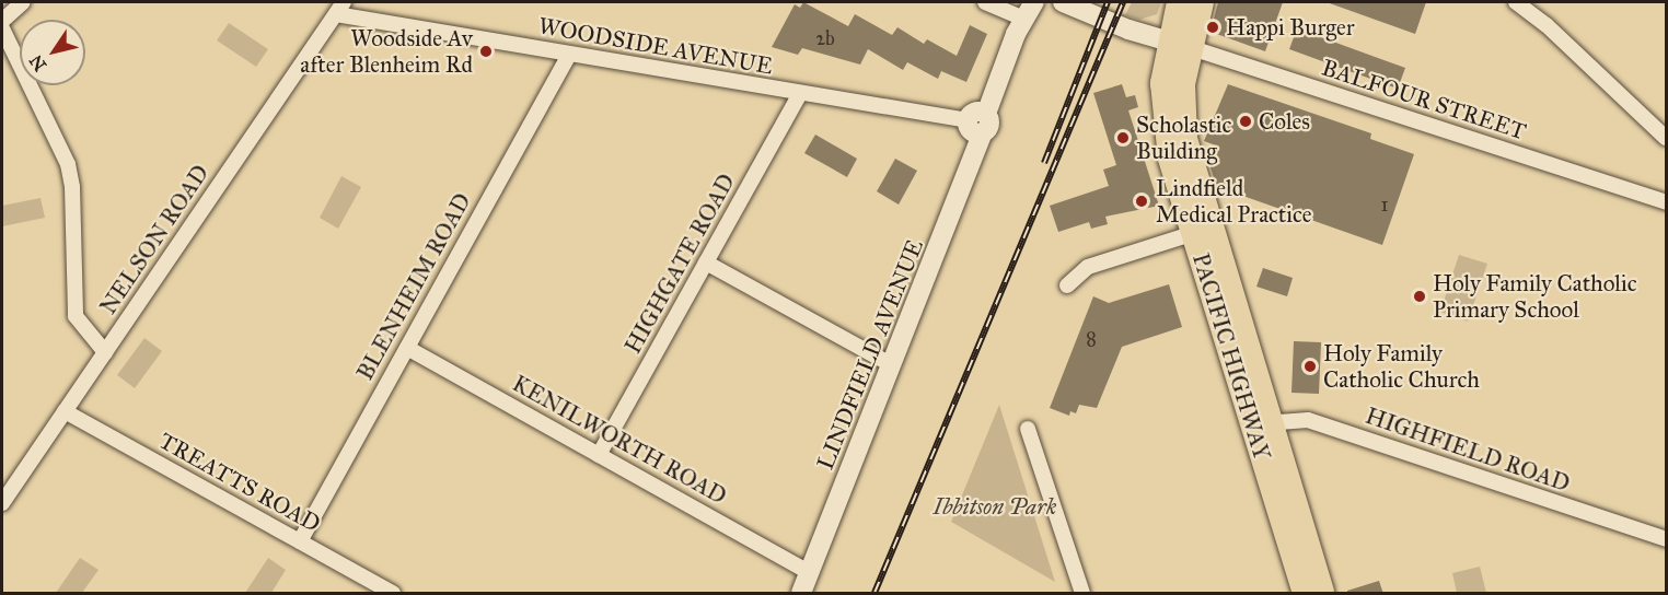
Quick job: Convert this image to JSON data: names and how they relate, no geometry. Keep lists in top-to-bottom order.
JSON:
{
  "streets": {
    "highway": ["PACIFIC HIGHWAY"],
    "street": [
      "WOODSIDE AVENUE",
      "BALFOUR STREET",
      "NELSON ROAD",
      "HIGHGATE ROAD",
      "BLENHEIM ROAD",
      "LINDFIELD AVENUE",
      "KENILWORTH ROAD",
      "HIGHFIELD ROAD",
      "TREATTS ROAD"
    ]
  },
  "crossings": [
    ["WOODSIDE AVENUE", "NELSON ROAD"],
    ["WOODSIDE AVENUE", "HIGHGATE ROAD"],
    ["WOODSIDE AVENUE", "BLENHEIM ROAD"],
    ["WOODSIDE AVENUE", "LINDFIELD AVENUE"],
    ["BALFOUR STREET", "PACIFIC HIGHWAY"],
    ["NELSON ROAD", "TREATTS ROAD"],
    ["HIGHGATE ROAD", "KENILWORTH ROAD"],
    ["BLENHEIM ROAD", "KENILWORTH ROAD"],
    ["BLENHEIM ROAD", "TREATTS ROAD"],
    ["LINDFIELD AVENUE", "KENILWORTH ROAD"],
    ["PACIFIC HIGHWAY", "HIGHFIELD ROAD"]
  ],
  "parks": ["Ibbitson Park"],
  "places": [
    "Happi Burger",
    "Woodside Av after Blenheim Rd",
    "Coles",
    "Scholastic Building",
    "Lindfield Medical Practice",
    "Holy Family Catholic Primary School",
    "Holy Family Catholic Church"
  ],
  "house_numbers": ["2b", "1", "8"],
  "north": "bottom left"
}
